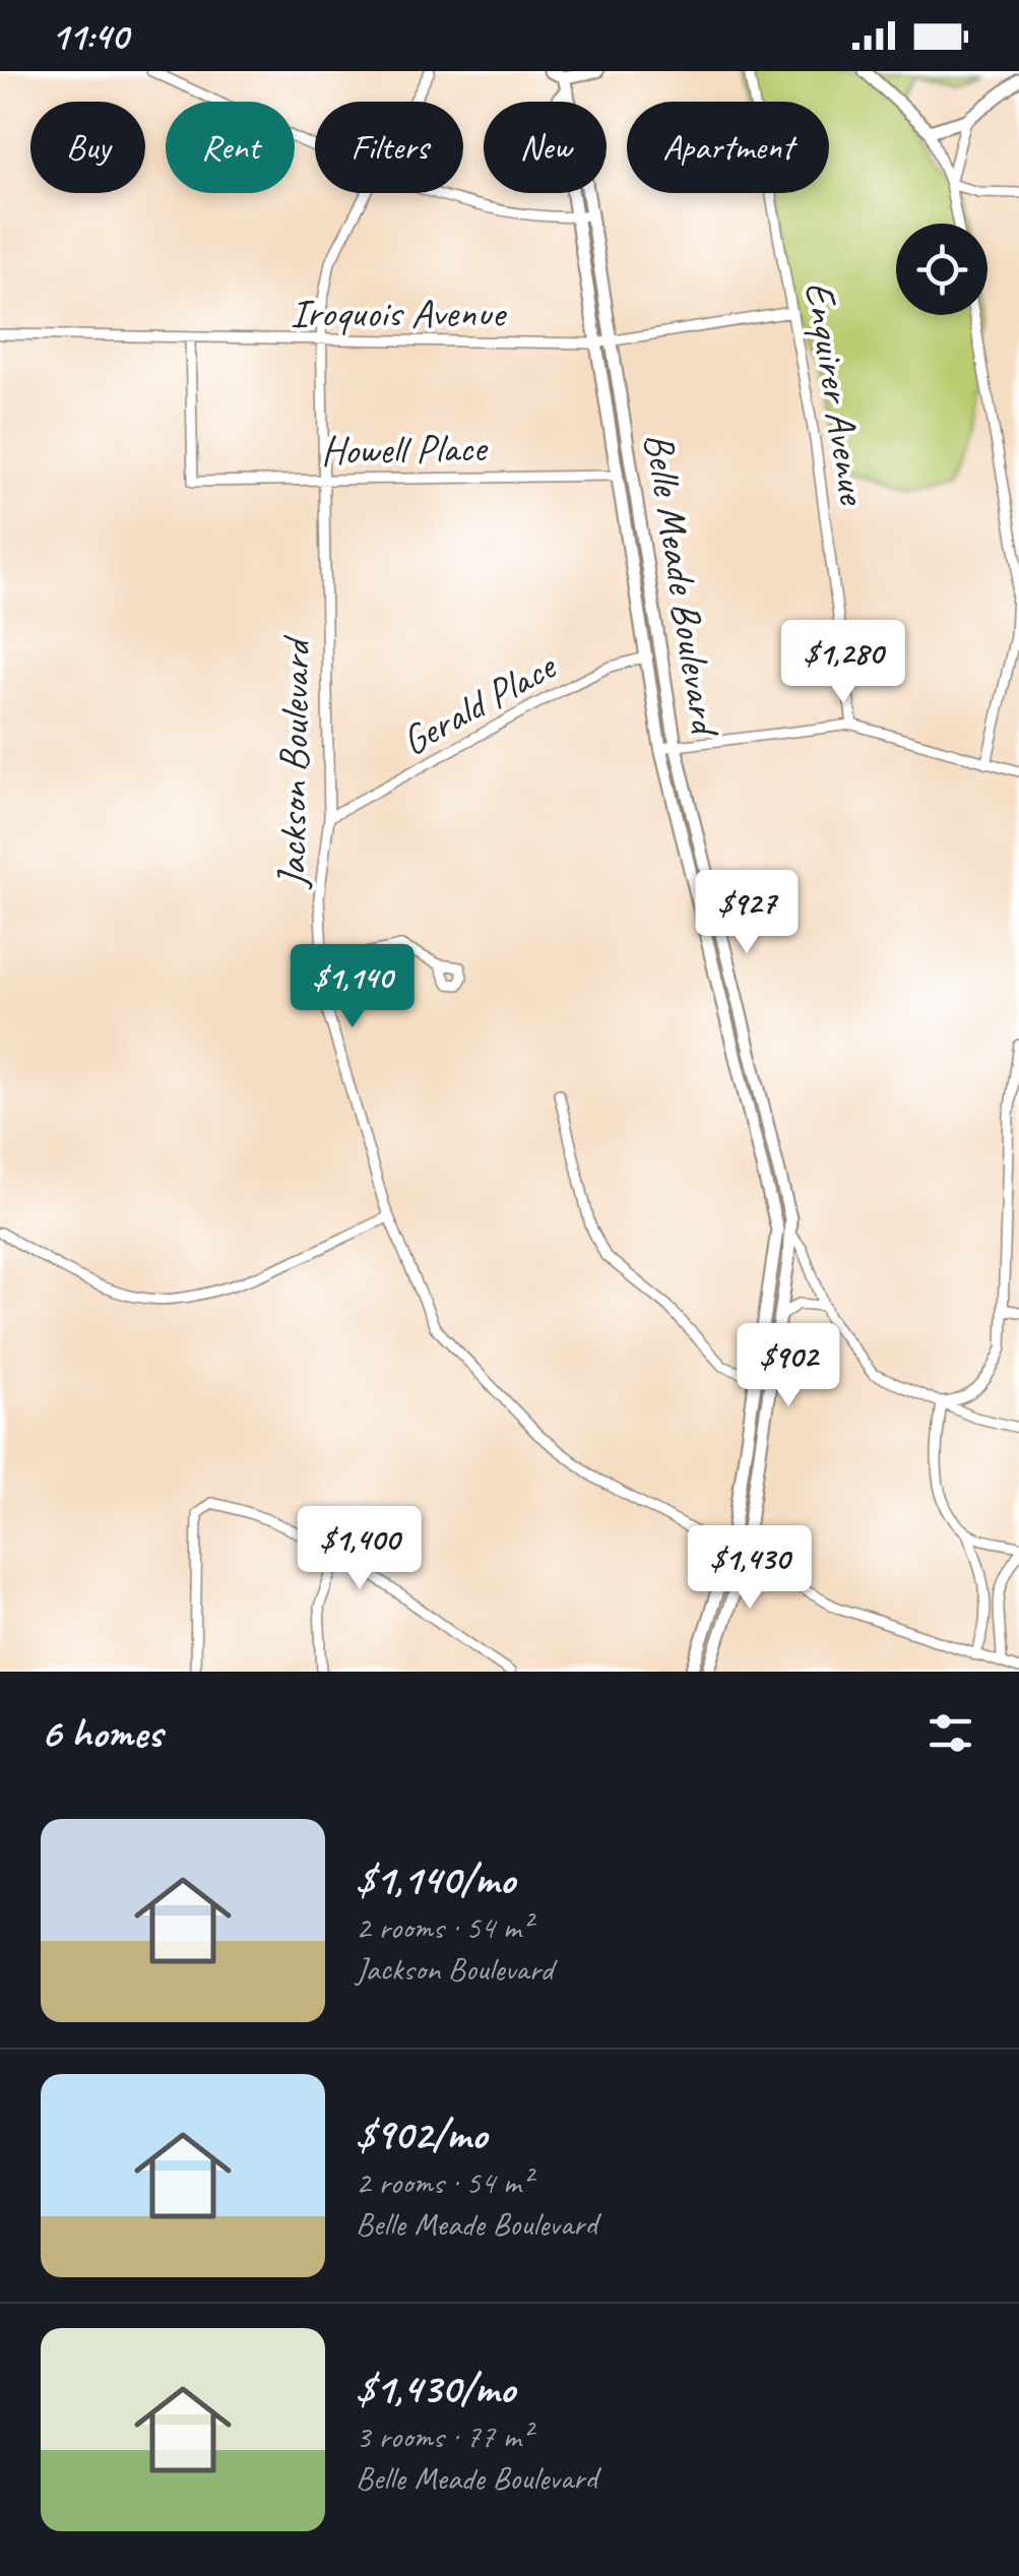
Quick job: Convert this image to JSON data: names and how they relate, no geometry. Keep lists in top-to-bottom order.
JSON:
{
  "streets": {
    "main road": ["Belle Meade Boulevard"],
    "street": [
      "Iroquois Avenue",
      "Enquirer Avenue",
      "Howell Place",
      "Gerald Place",
      "Jackson Boulevard"
    ]
  },
  "crossings": [
    ["Iroquois Avenue", "Enquirer Avenue"],
    ["Iroquois Avenue", "Howell Place"],
    ["Iroquois Avenue", "Belle Meade Boulevard"],
    ["Iroquois Avenue", "Jackson Boulevard"],
    ["Howell Place", "Belle Meade Boulevard"],
    ["Howell Place", "Jackson Boulevard"],
    ["Belle Meade Boulevard", "Gerald Place"],
    ["Belle Meade Boulevard", "Jackson Boulevard"],
    ["Gerald Place", "Jackson Boulevard"]
  ],
  "page": {
    "status": "11:40",
    "chip": [
      "Buy",
      "Rent",
      "Filters",
      "New",
      "Apartment"
    ],
    "price": [
      "$1,280",
      "$927",
      "$1,140",
      "$902",
      "$1,400",
      "$1,430"
    ],
    "heading": "6 homes",
    "list": [
      {
        "name": "$1,140/mo",
        "note": "2 rooms · 54 m² · Jackson Boulevard"
      },
      {
        "name": "$902/mo",
        "note": "2 rooms · 54 m² · Belle Meade Boulevard"
      },
      {
        "name": "$1,430/mo",
        "note": "3 rooms · 77 m² · Belle Meade Boulevard"
      }
    ]
  }
}
